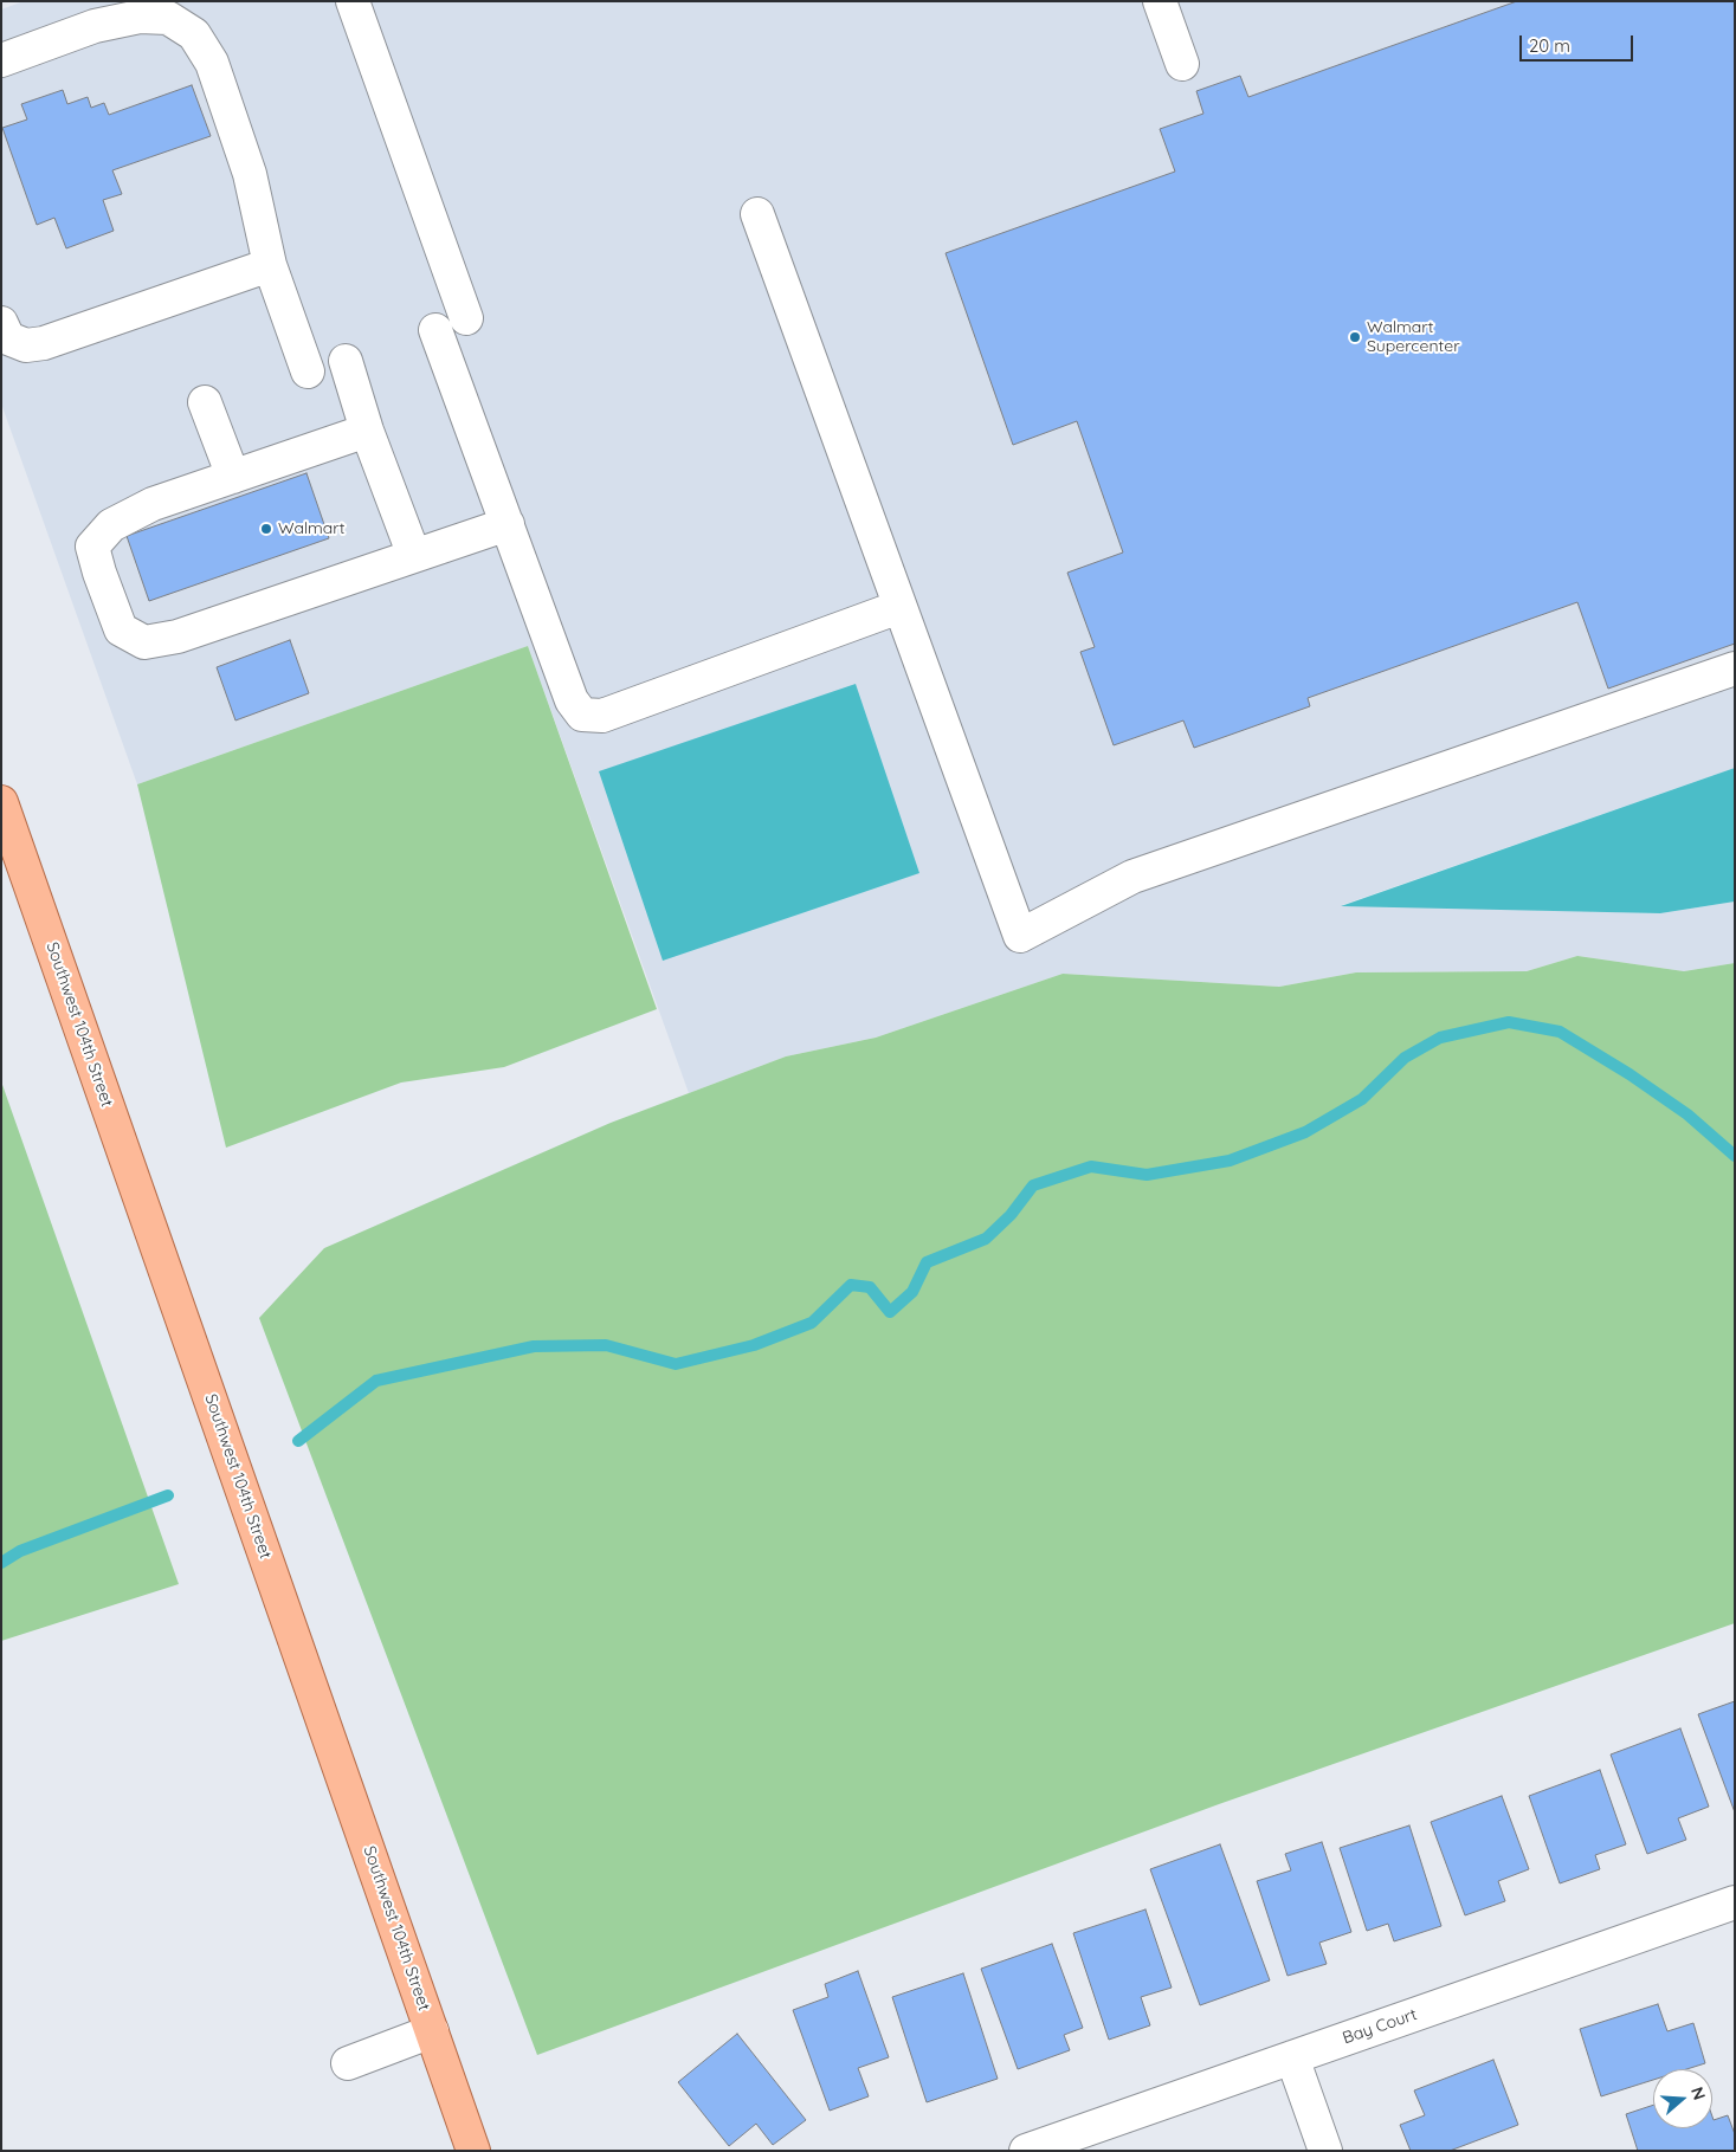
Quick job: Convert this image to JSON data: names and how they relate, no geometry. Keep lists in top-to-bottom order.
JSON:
{
  "streets": {
    "main road": ["Southwest 104th Street"],
    "street": ["Bay Court"]
  },
  "places": ["Walmart Supercenter", "Walmart"],
  "scale_bar": "20 m",
  "north": "right"
}
